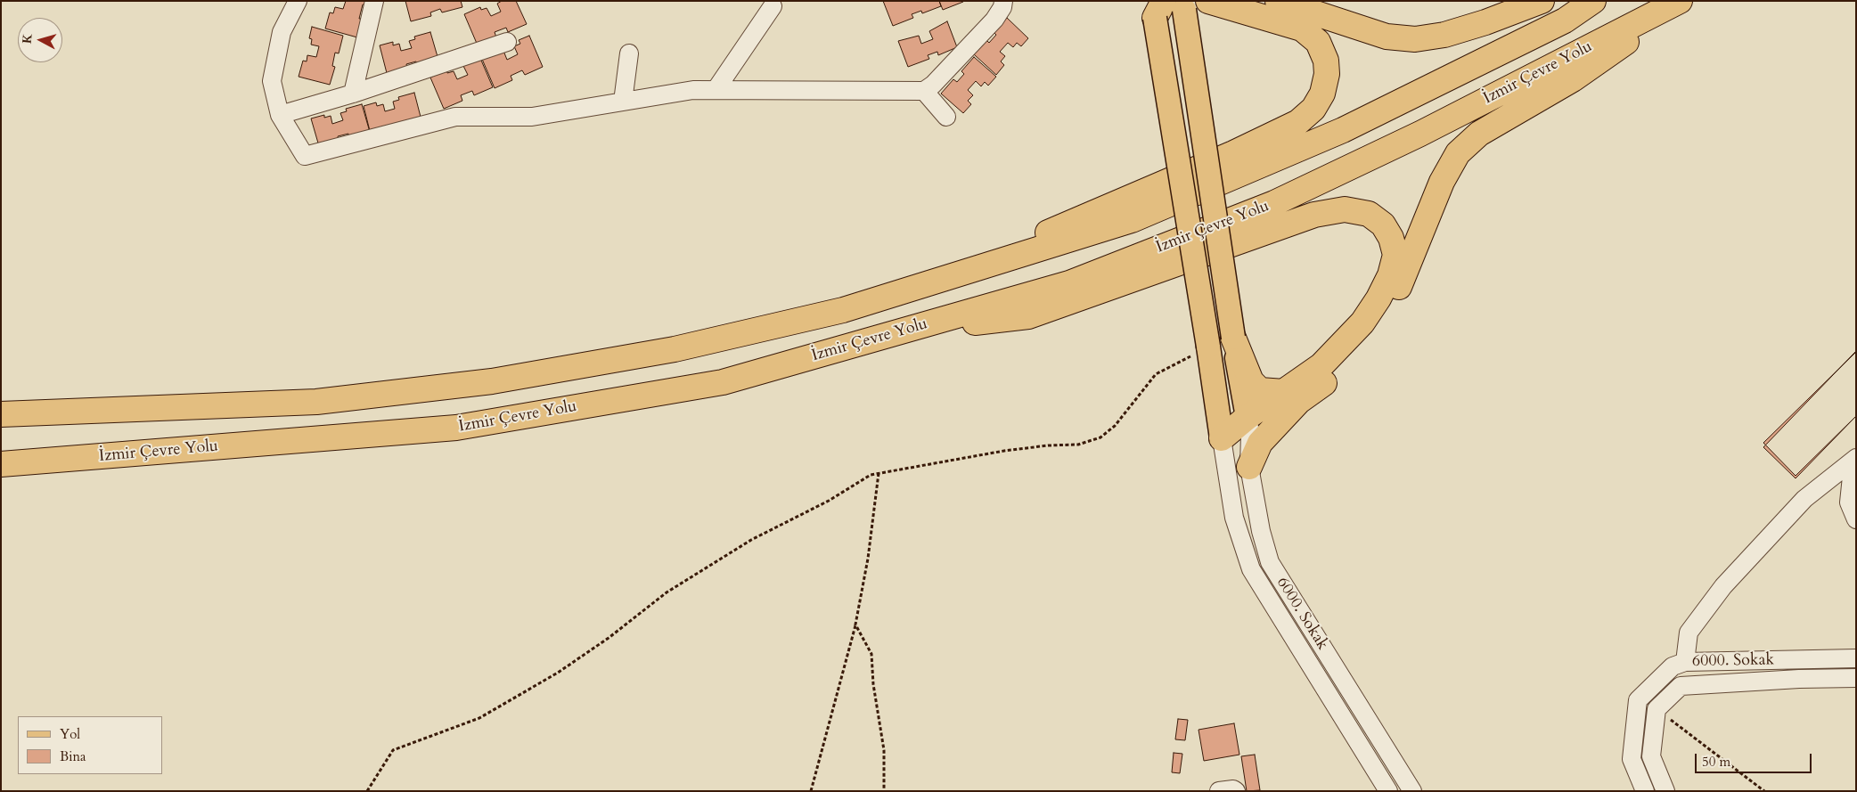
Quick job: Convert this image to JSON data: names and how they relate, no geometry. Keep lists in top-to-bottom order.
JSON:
{
  "streets": {
    "highway": ["İzmir Çevre Yolu"],
    "street": ["6000. Sokak"]
  },
  "legend": ["Yol", "Bina"],
  "scale_bar": "50 m",
  "north": "left"
}
